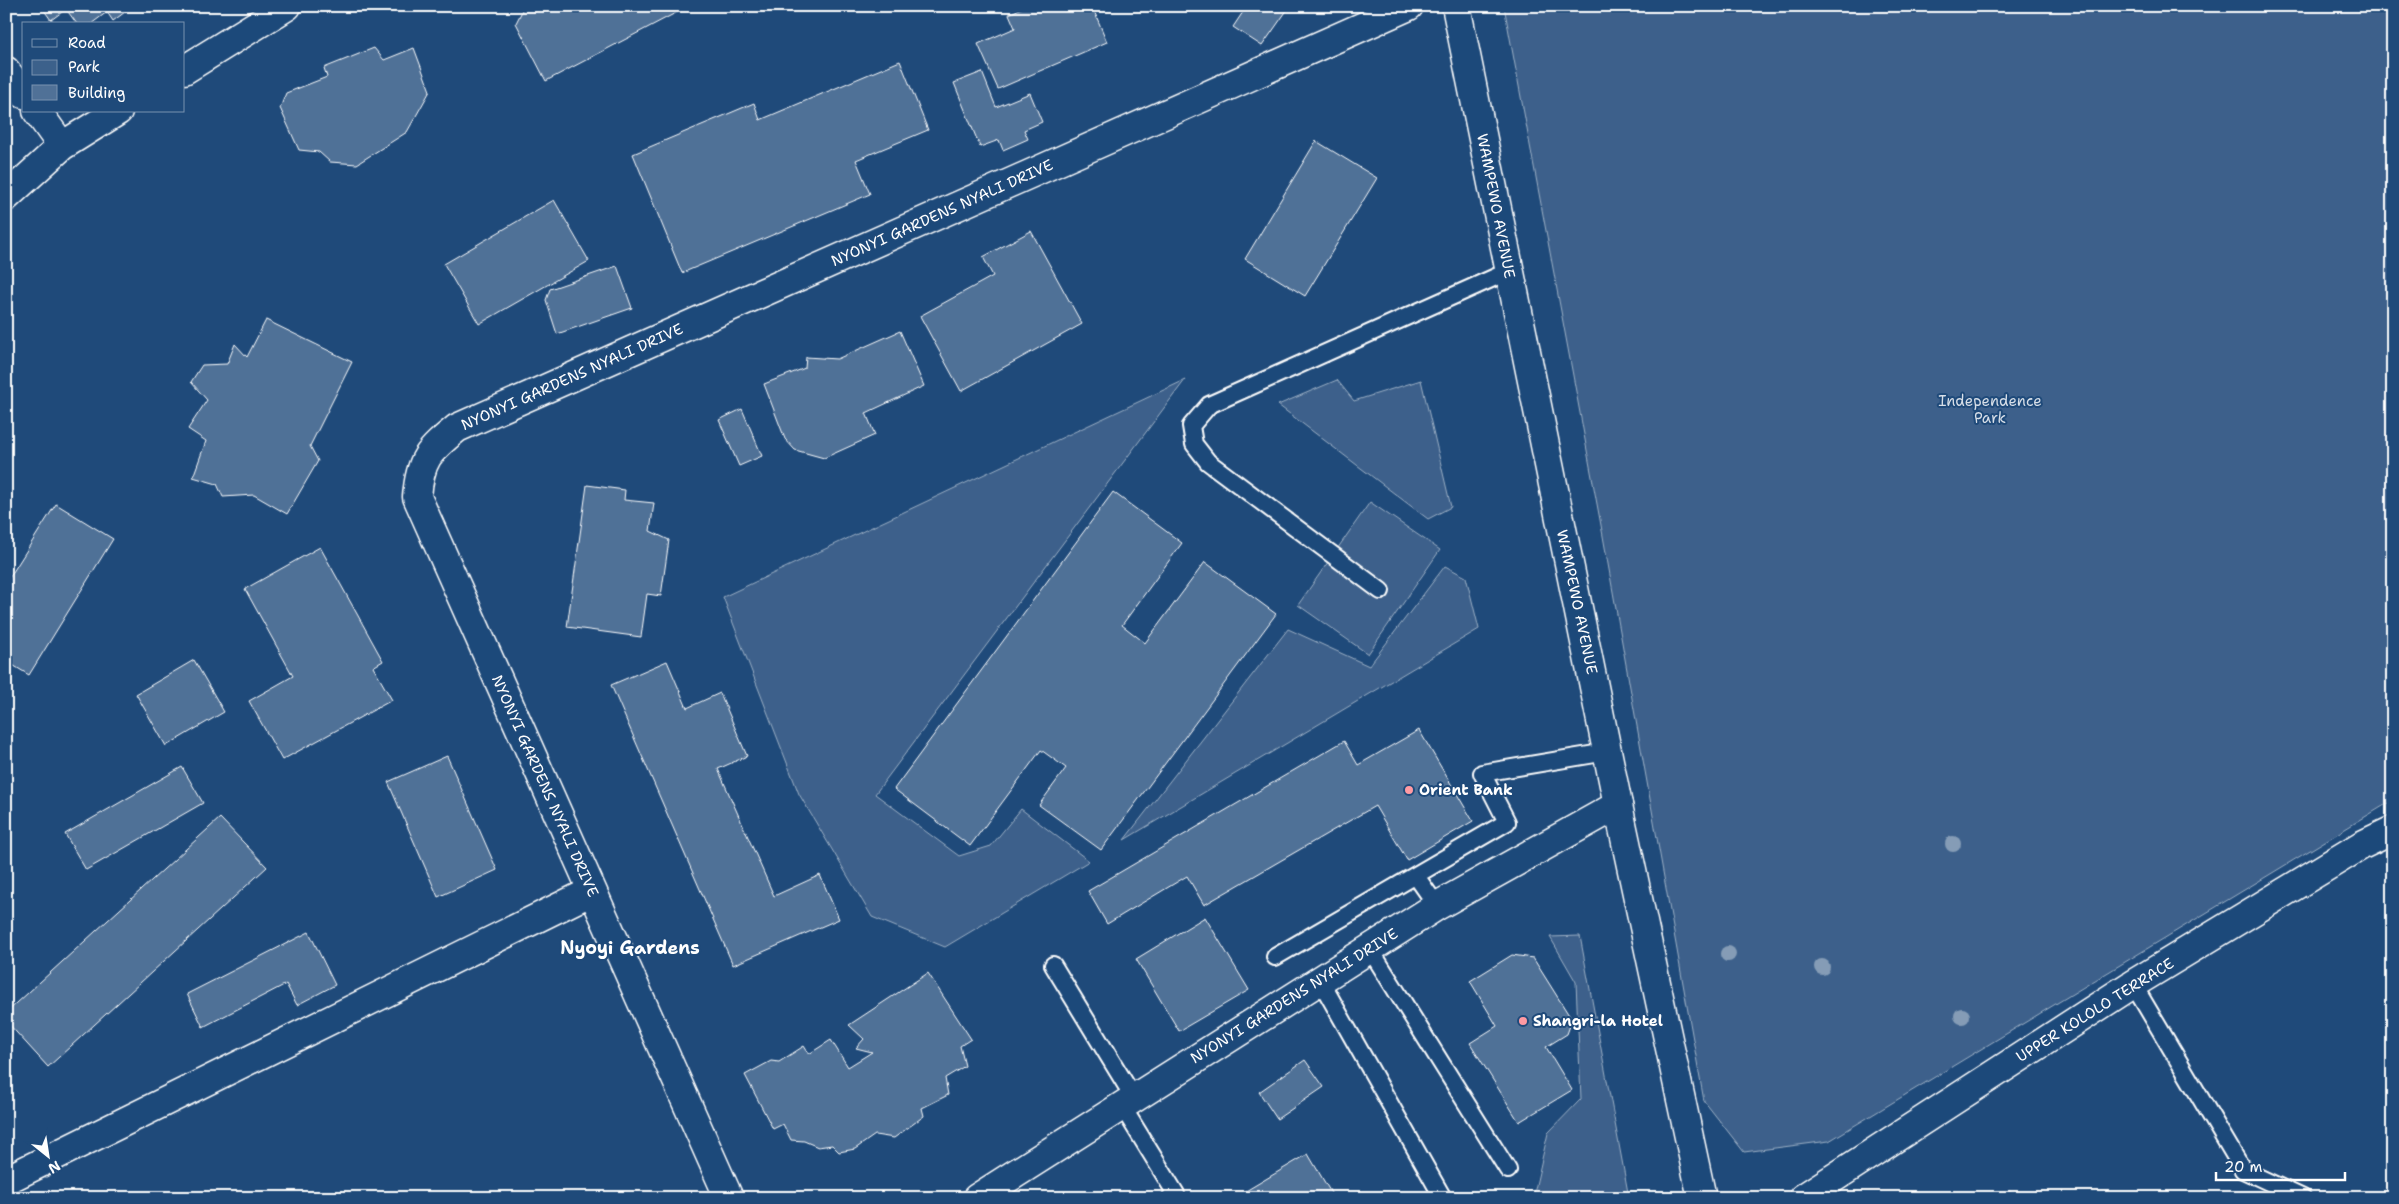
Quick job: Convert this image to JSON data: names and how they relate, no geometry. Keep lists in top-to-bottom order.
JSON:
{
  "streets": {
    "street": ["WAMPEWO AVENUE", "NYONYI GARDENS NYALI DRIVE", "UPPER KOLOLO TERRACE"]
  },
  "crossings": [
    ["WAMPEWO AVENUE", "NYONYI GARDENS NYALI DRIVE"]
  ],
  "districts": ["Nyoyi Gardens"],
  "parks": ["Independence Park"],
  "places": ["Orient Bank", "Shangri-la Hotel"],
  "legend": ["Road", "Park", "Building"],
  "scale_bar": "20 m",
  "north": "bottom right"
}
